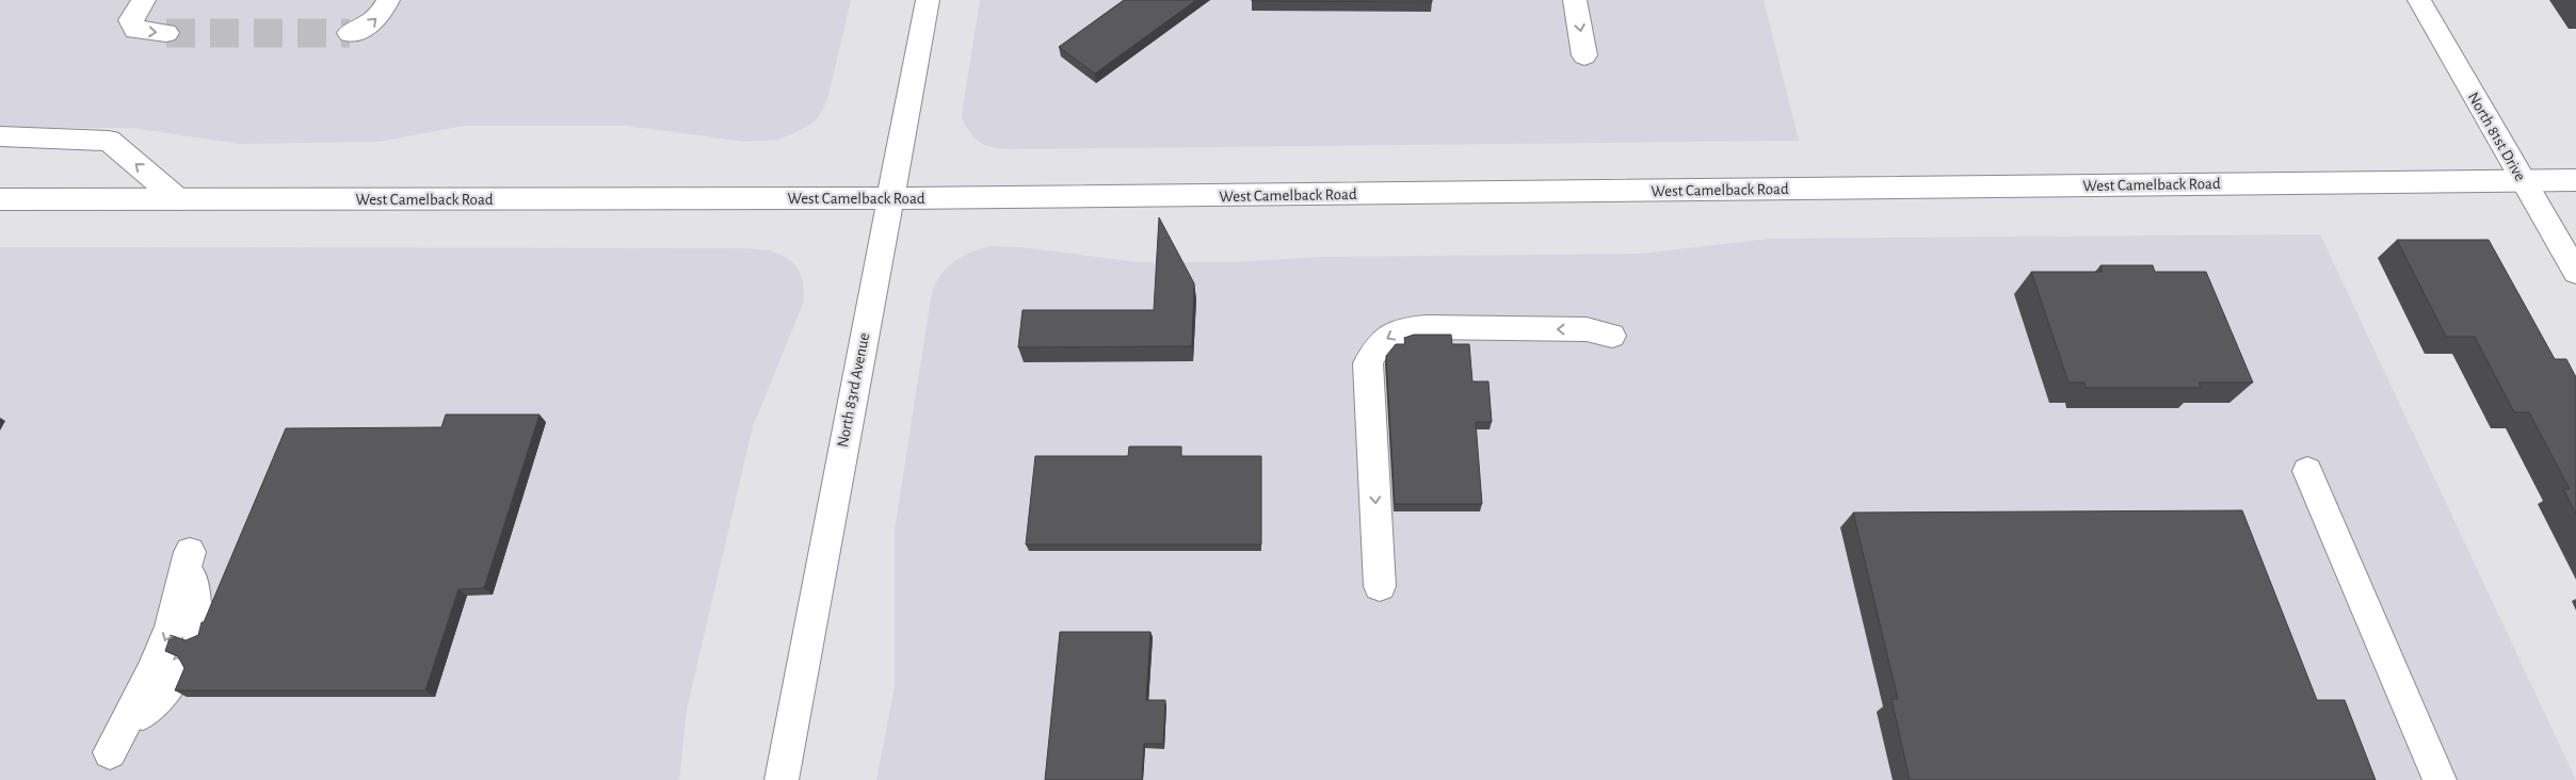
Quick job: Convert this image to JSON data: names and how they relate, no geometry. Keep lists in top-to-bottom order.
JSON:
{
  "streets": {
    "main road": ["North 81st Drive", "West Camelback Road", "North 83rd Avenue"]
  },
  "crossings": [
    ["North 81st Drive", "West Camelback Road"],
    ["West Camelback Road", "North 83rd Avenue"]
  ]
}
